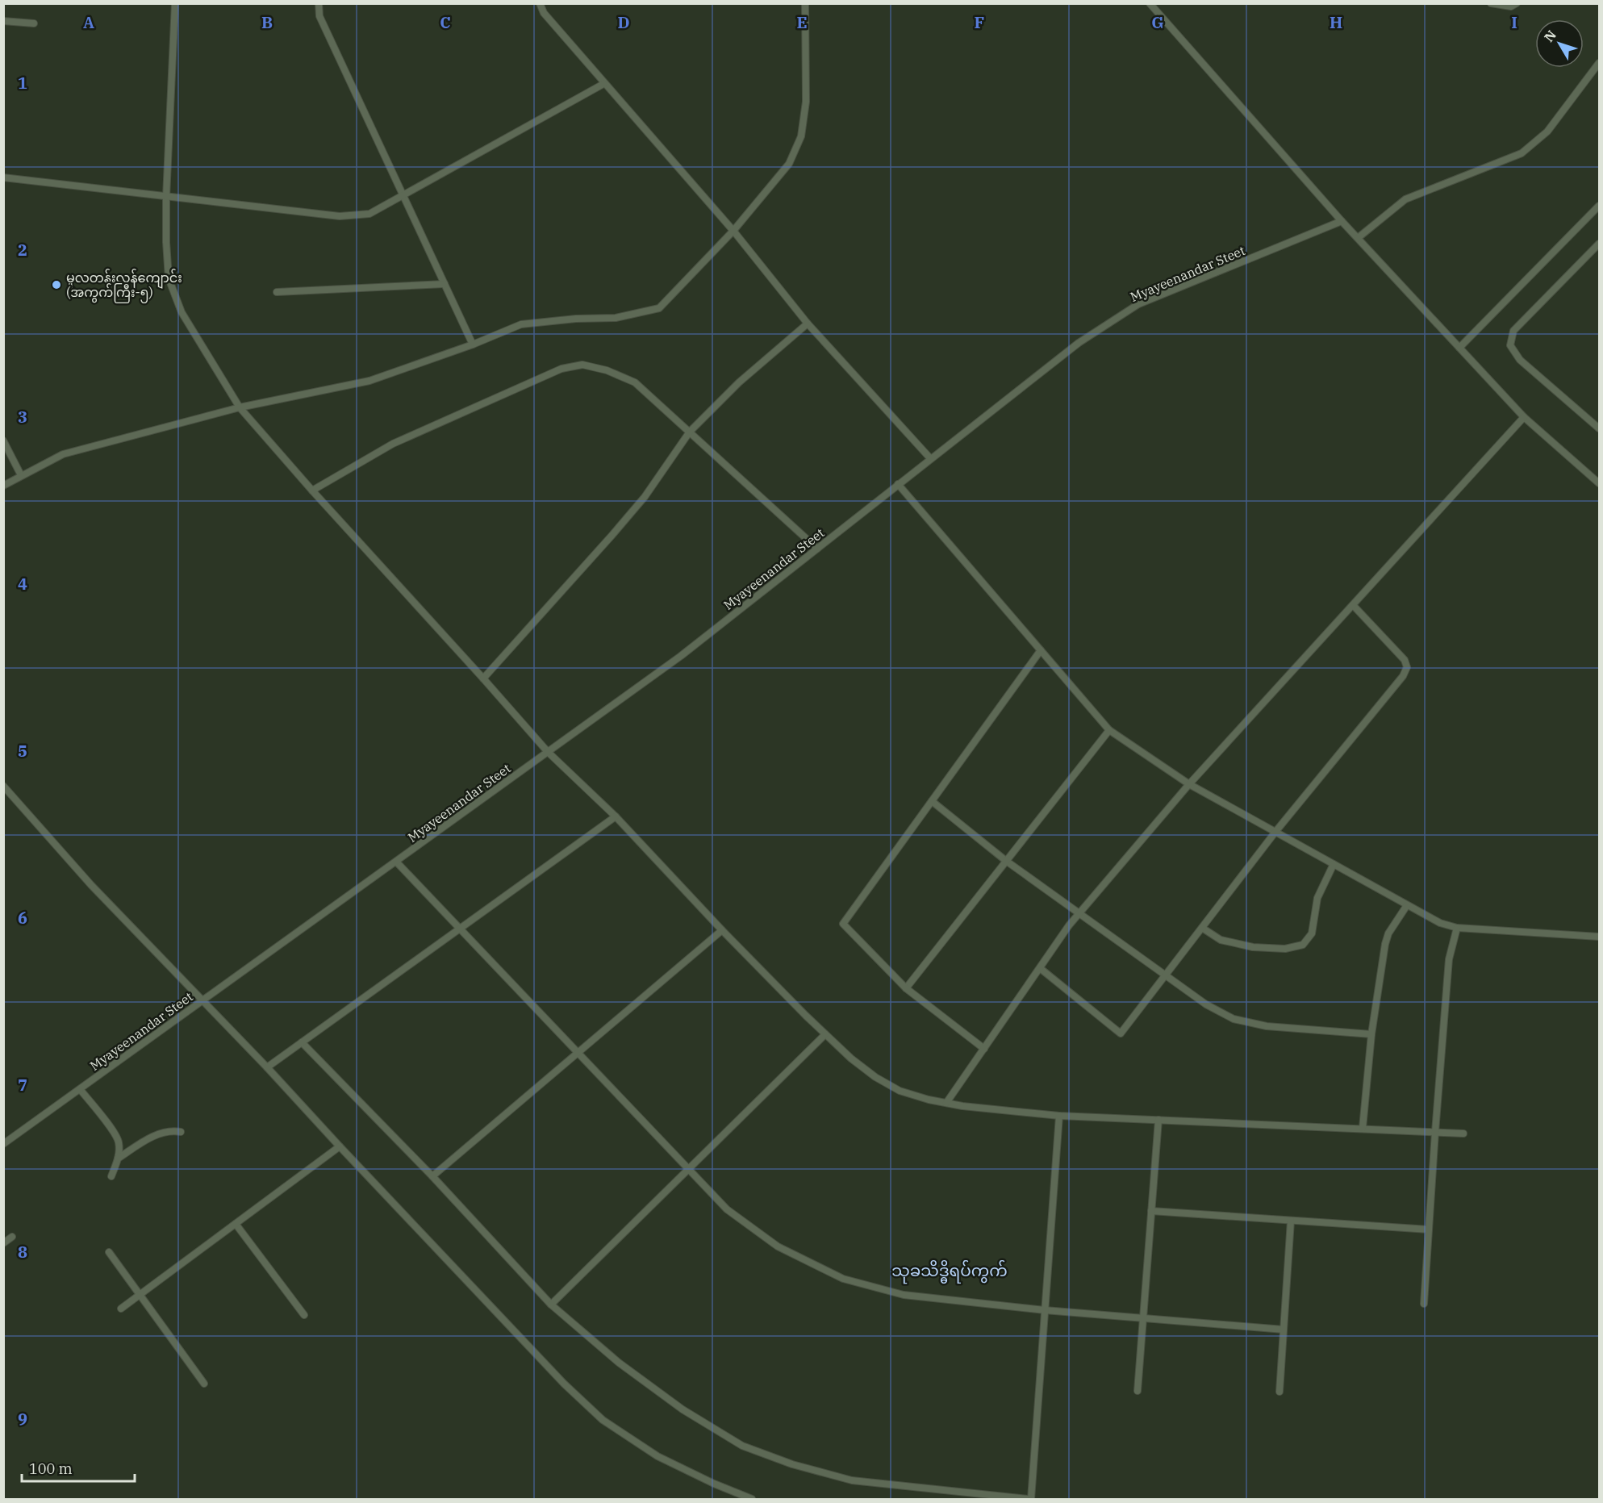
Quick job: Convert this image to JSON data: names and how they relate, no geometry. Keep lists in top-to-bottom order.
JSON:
{
  "streets": {
    "street": ["Myayeenandar Steet"]
  },
  "districts": ["သုခသိဒ္ဓိရပ်ကွက်"],
  "places": ["မူလတန်းလွန်ကျောင်း (အကွက်ကြီး-၅)"],
  "scale_bar": "100 m",
  "north": "top left",
  "grid": {
    "columns": [
      "A",
      "B",
      "C",
      "D",
      "E",
      "F",
      "G",
      "H",
      "I"
    ],
    "rows": [
      "1",
      "2",
      "3",
      "4",
      "5",
      "6",
      "7",
      "8",
      "9"
    ]
  }
}
